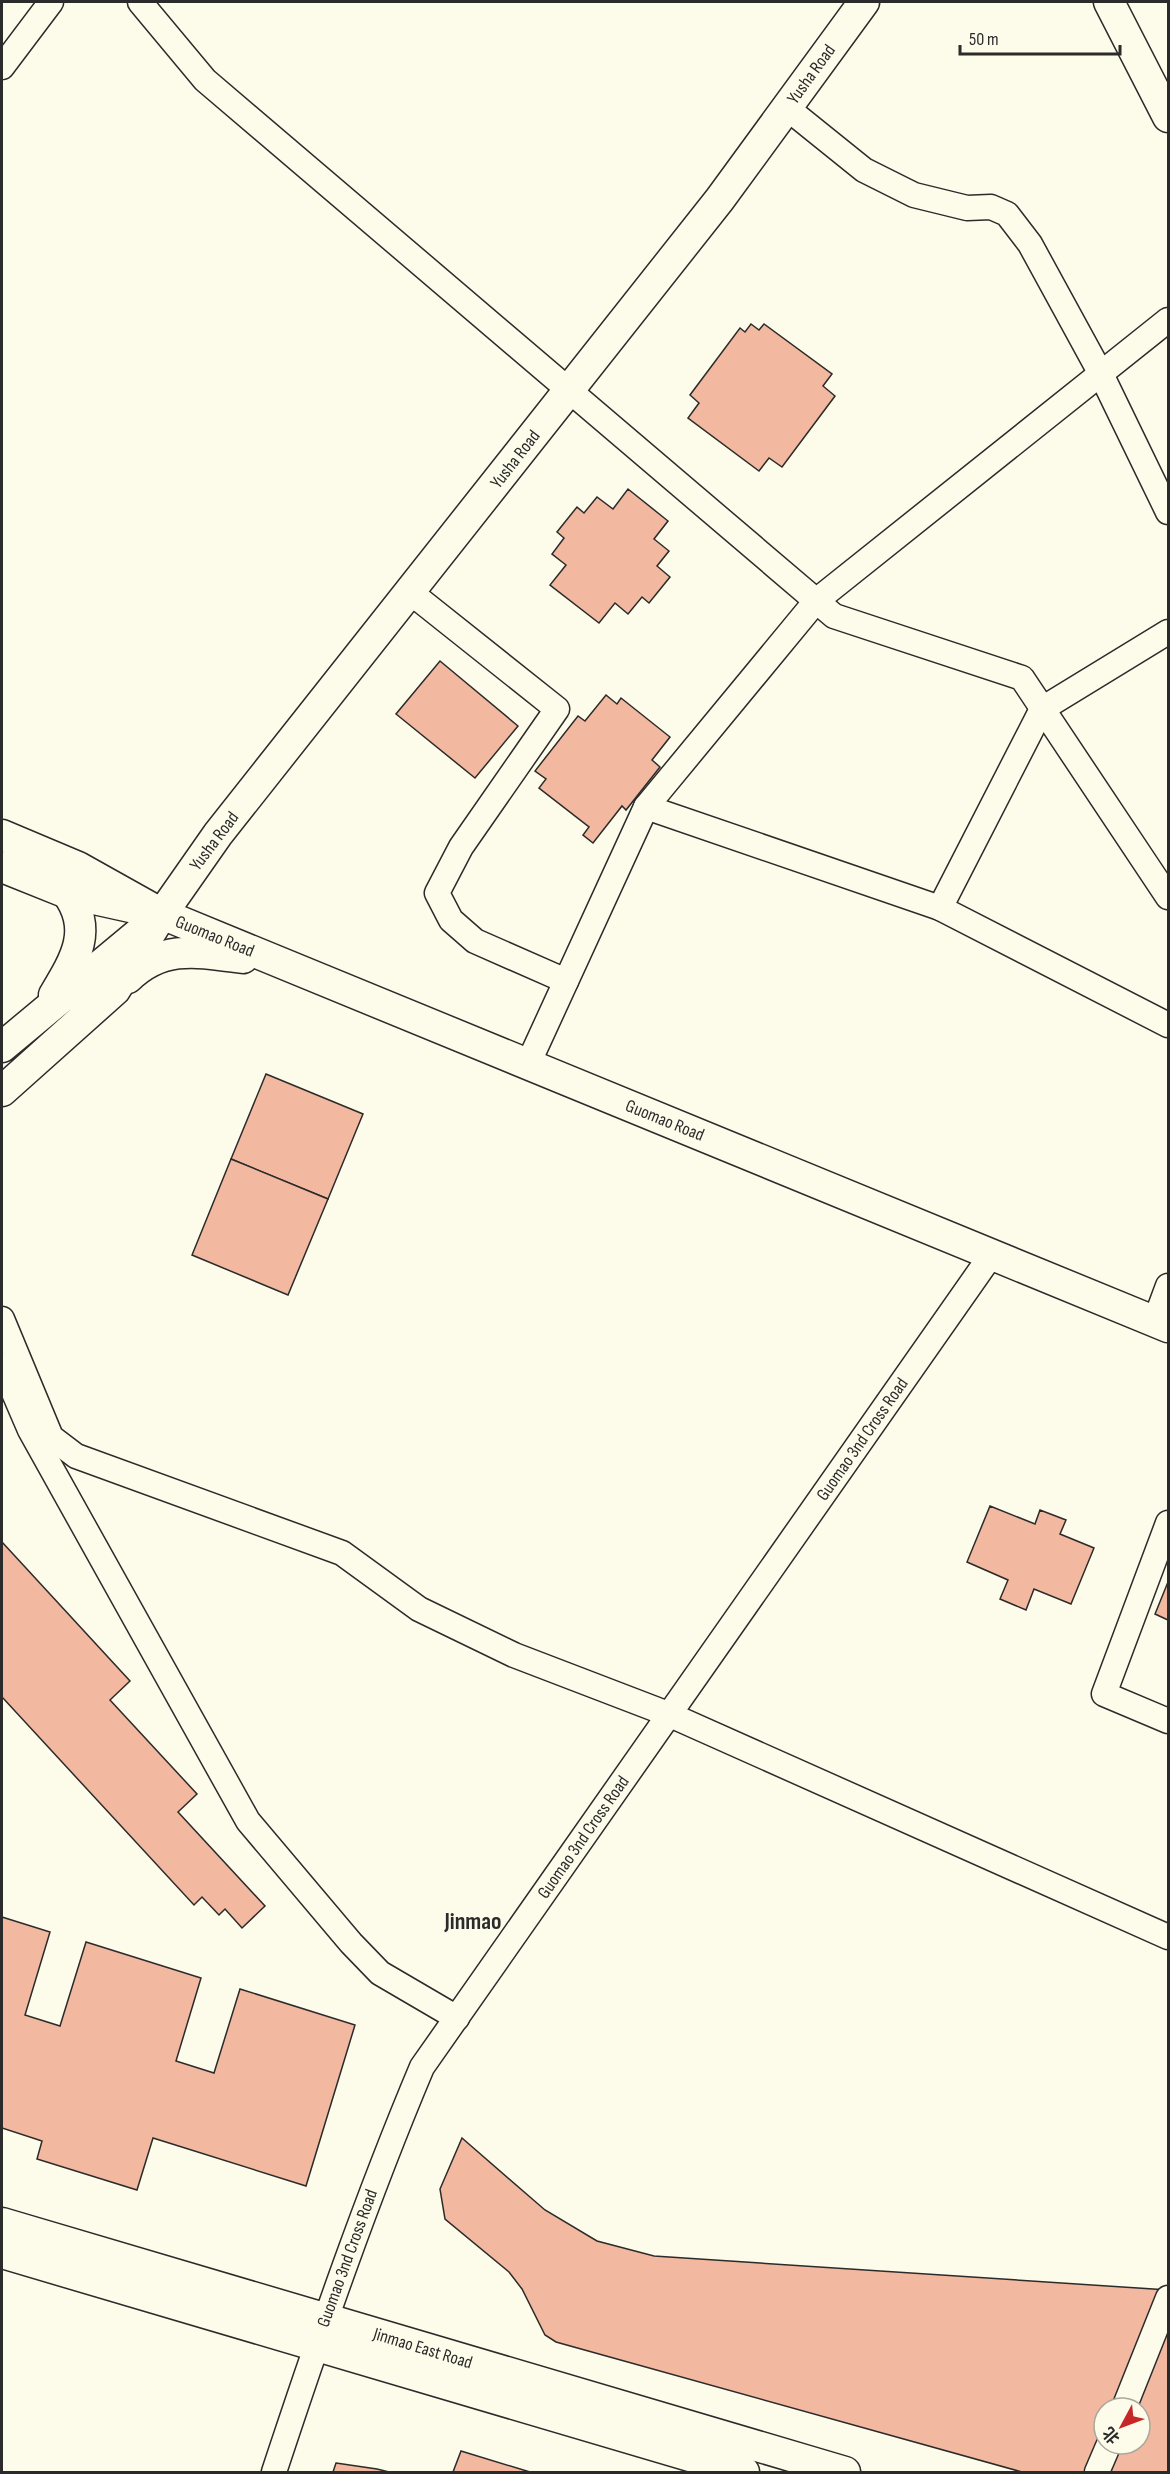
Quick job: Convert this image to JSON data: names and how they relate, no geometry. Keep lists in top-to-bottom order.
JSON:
{
  "streets": {
    "main road": ["Yusha Road", "Guomao Road", "Jinmao East Road"],
    "street": ["Guomao 3nd Cross Road"]
  },
  "crossings": [
    ["Yusha Road", "Guomao Road"],
    ["Guomao Road", "Guomao 3nd Cross Road"],
    ["Guomao 3nd Cross Road", "Jinmao East Road"]
  ],
  "districts": ["Jinmao"],
  "scale_bar": "50 m",
  "north": "bottom left"
}
